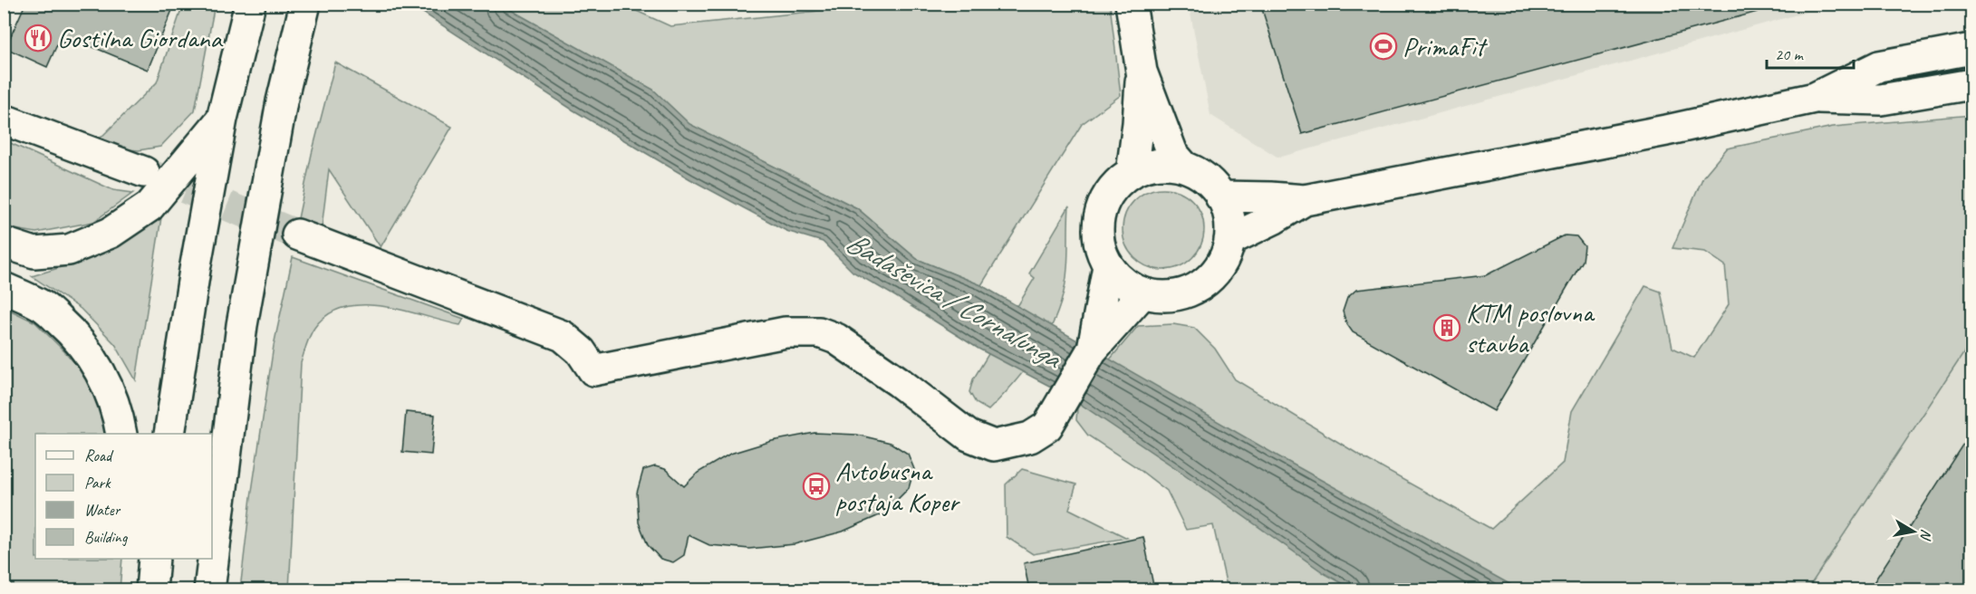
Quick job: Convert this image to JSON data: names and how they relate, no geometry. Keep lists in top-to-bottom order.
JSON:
{
  "water": ["Badaševica / Cornalunga"],
  "places": {
    "restaurant": ["Gostilna Giordana"],
    "sports": ["PrimaFit"],
    "building": ["KTM poslovna stavba"],
    "bus stop": ["Avtobusna postaja Koper"]
  },
  "legend": [
    "Road",
    "Park",
    "Water",
    "Building"
  ],
  "scale_bar": "20 m",
  "north": "right"
}
